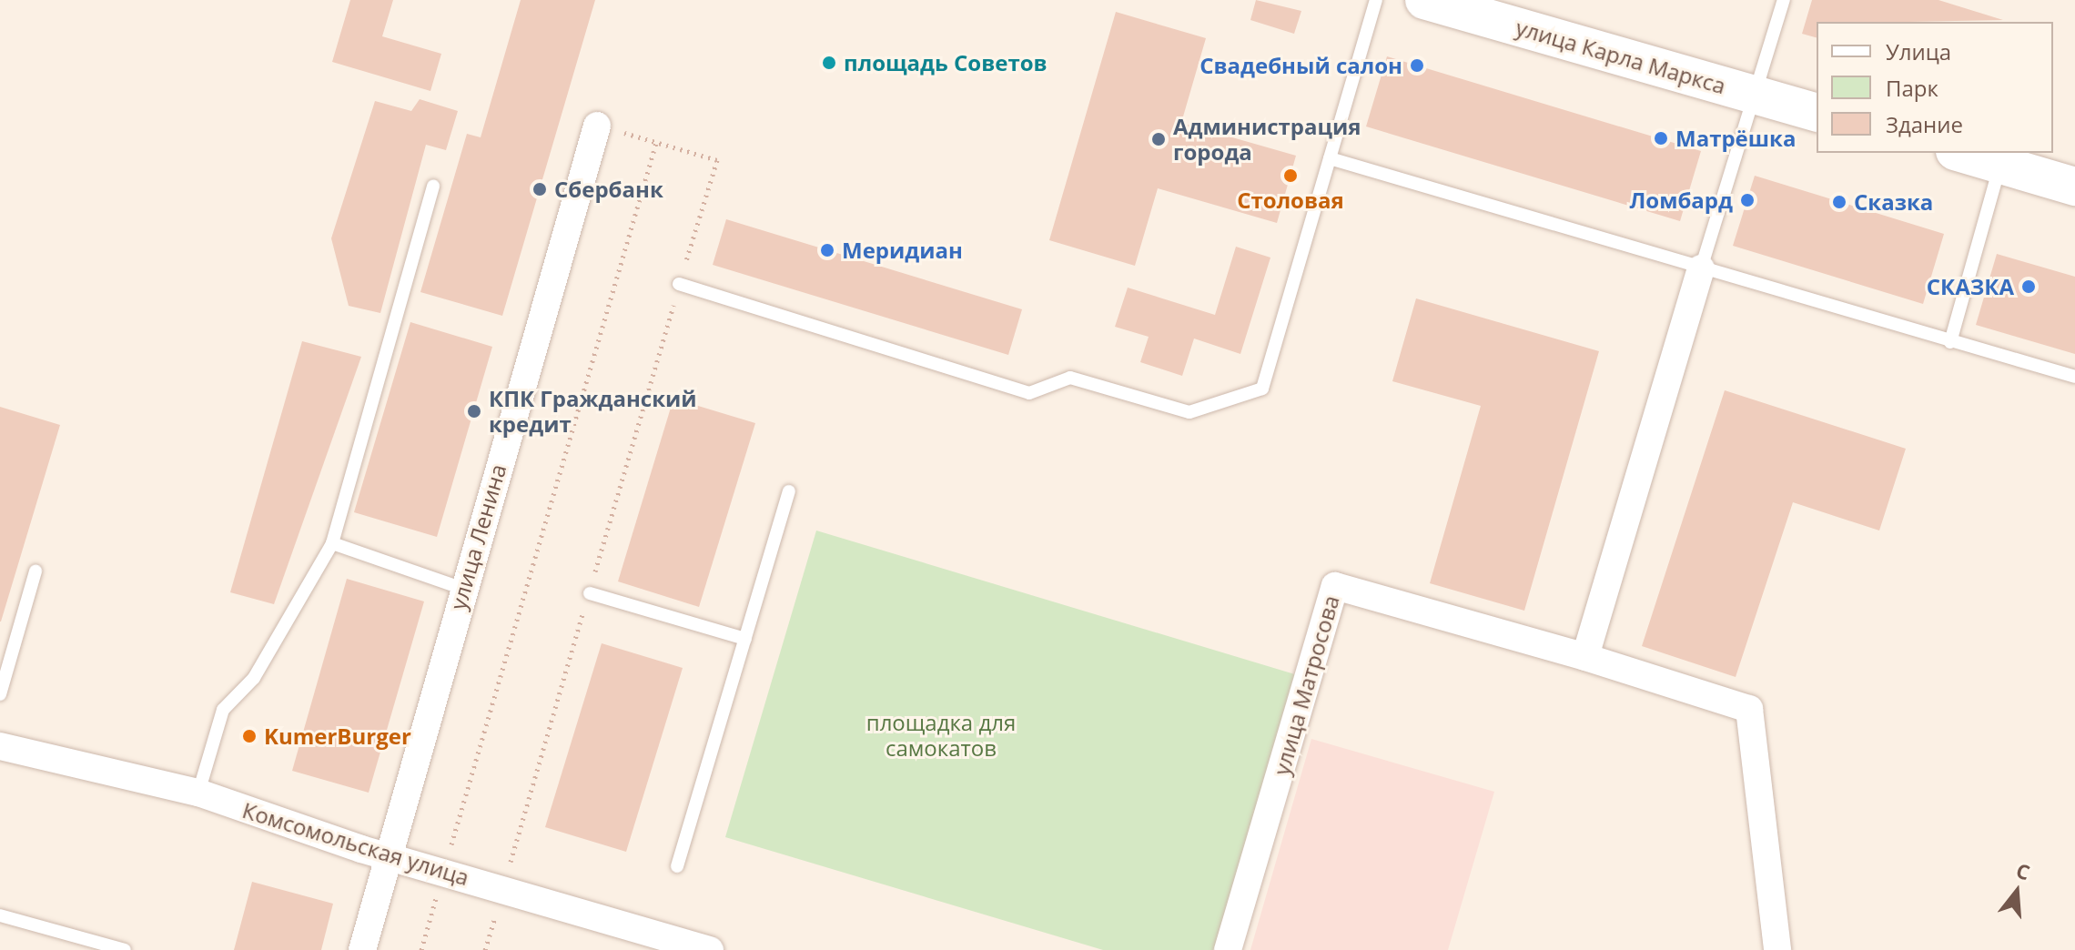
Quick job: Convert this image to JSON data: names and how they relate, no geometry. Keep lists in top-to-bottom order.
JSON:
{
  "streets": {
    "main road": ["улица Карла Маркса"],
    "street": ["улица Ленина", "улица Матросова", "Комсомольская улица"]
  },
  "crossings": [
    ["улица Ленина", "Комсомольская улица"]
  ],
  "parks": ["площадка для самокатов"],
  "places": [
    "площадь Советов",
    "Свадебный салон",
    "Матрёшка",
    "Администрация города",
    "Столовая",
    "Сбербанк",
    "Ломбард",
    "Сказка",
    "Меридиан",
    "СКАЗКА",
    "КПК Гражданский кредит",
    "KumerBurger"
  ],
  "legend": ["Улица", "Парк", "Здание"],
  "north": "top"
}
